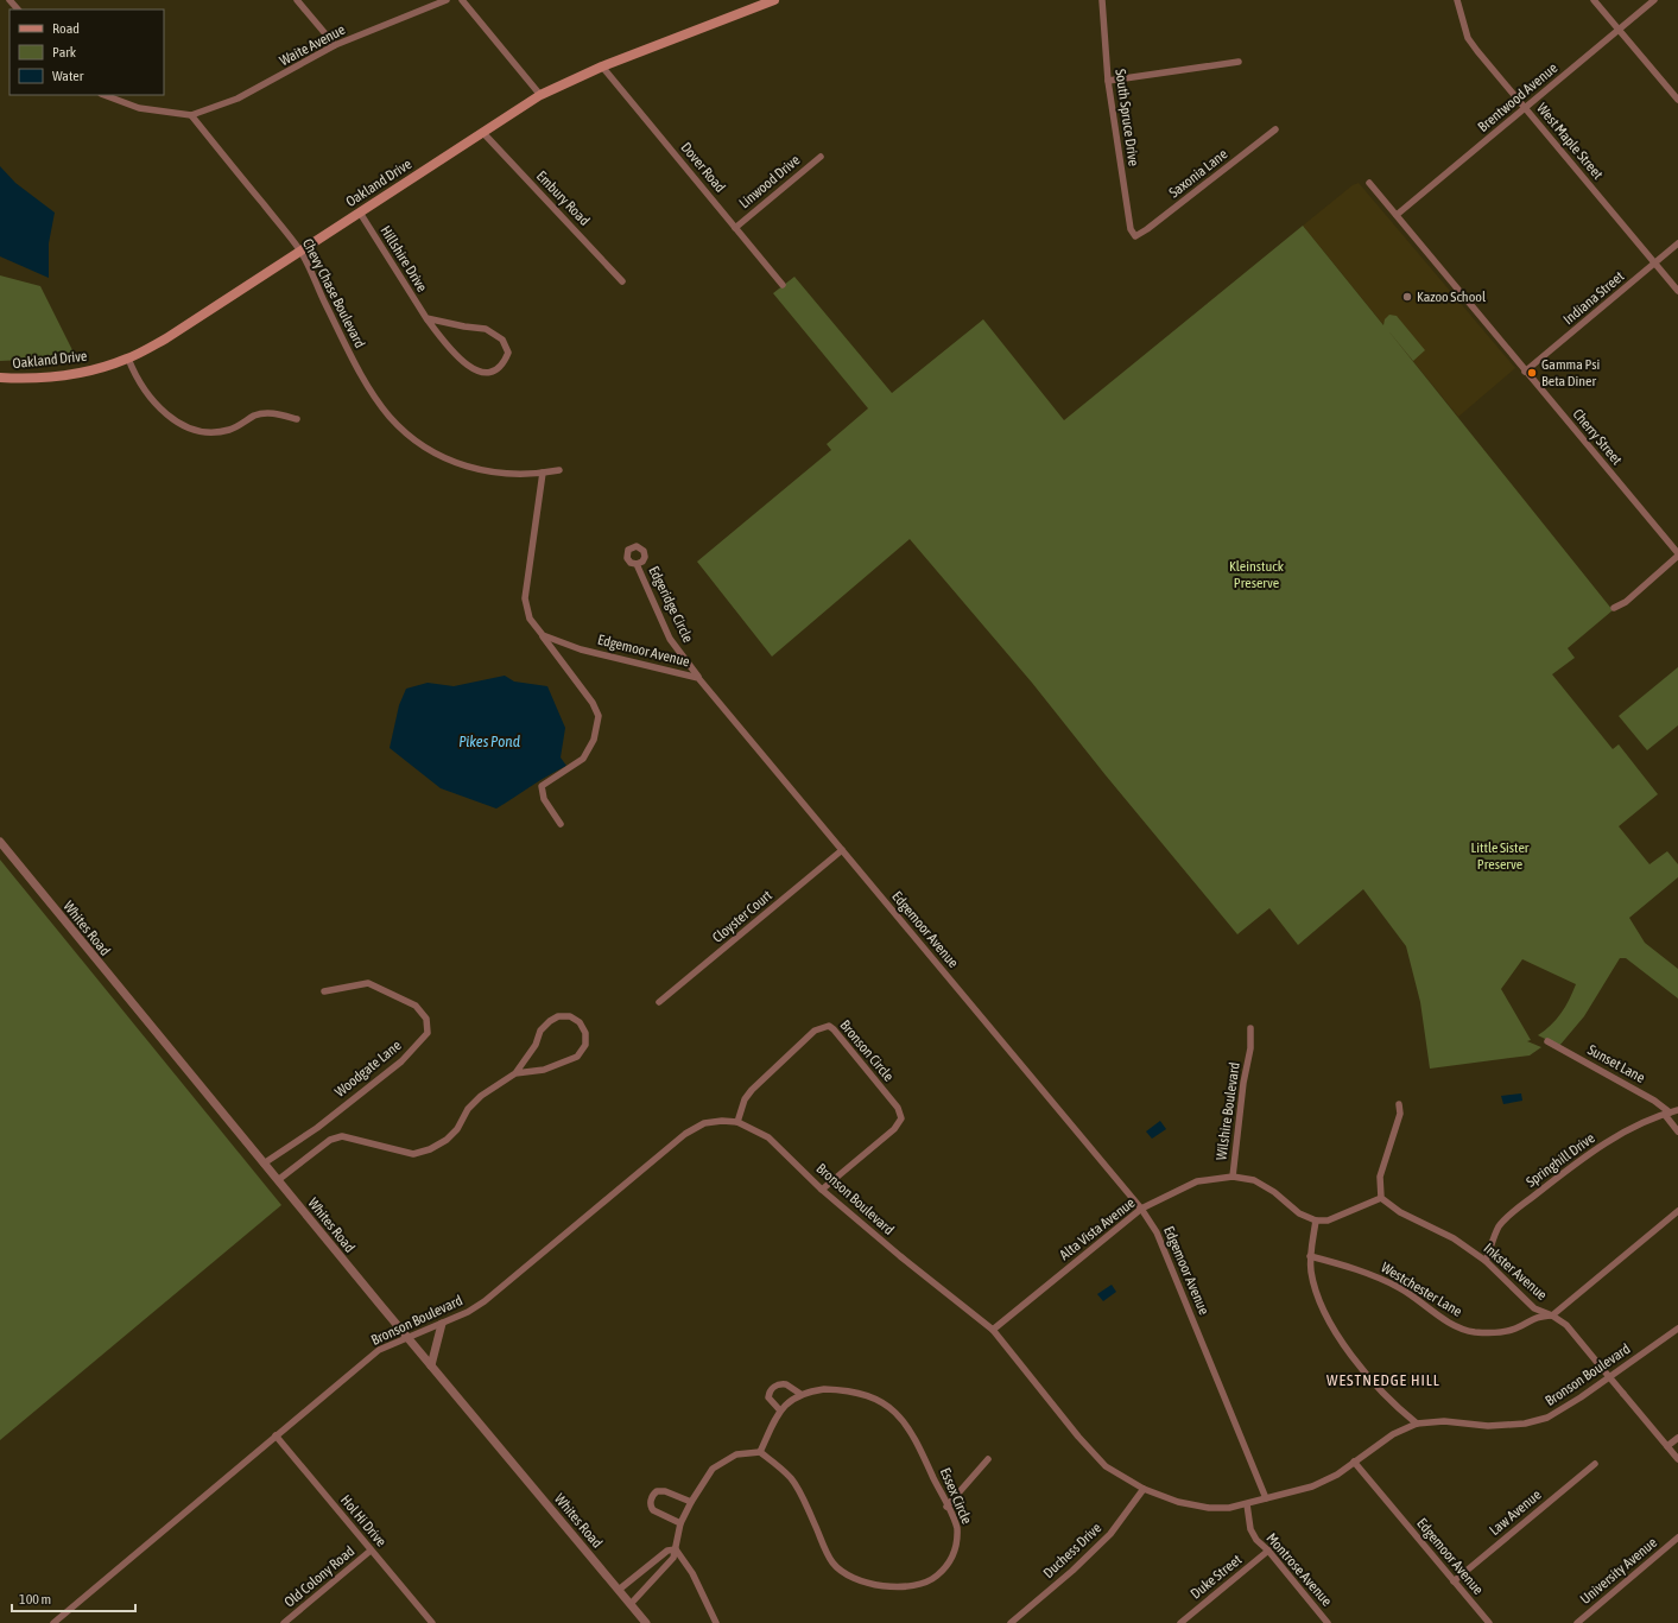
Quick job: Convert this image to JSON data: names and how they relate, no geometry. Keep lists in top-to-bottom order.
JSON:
{
  "streets": {
    "main road": ["Oakland Drive"],
    "street": [
      "Waite Avenue",
      "Brentwood Avenue",
      "South Spruce Drive",
      "West Maple Street",
      "Dover Road",
      "Saxonia Lane",
      "Linwood Drive",
      "Embury Road",
      "Hillshire Drive",
      "Chevy Chase Boulevard",
      "Indiana Street",
      "Cherry Street",
      "Edgeridge Circle",
      "Edgemoor Avenue",
      "Cloyster Court",
      "Whites Road",
      "Bronson Circle",
      "Sunset Lane",
      "Woodgate Lane",
      "Wilshire Boulevard",
      "Springhill Drive",
      "Bronson Boulevard",
      "Alta Vista Avenue",
      "Inkster Avenue",
      "Westchester Lane",
      "Essex Circle",
      "Law Avenue",
      "Hol Hi Drive",
      "Duchess Drive",
      "Montrose Avenue",
      "University Avenue",
      "Old Colony Road",
      "Duke Street"
    ]
  },
  "crossings": [
    ["Waite Avenue", "Chevy Chase Boulevard"],
    ["Brentwood Avenue", "West Maple Street"],
    ["Brentwood Avenue", "Cherry Street"],
    ["South Spruce Drive", "Saxonia Lane"],
    ["West Maple Street", "Indiana Street"],
    ["Dover Road", "Linwood Drive"],
    ["Dover Road", "Oakland Drive"],
    ["Oakland Drive", "Embury Road"],
    ["Oakland Drive", "Hillshire Drive"],
    ["Oakland Drive", "Chevy Chase Boulevard"],
    ["Indiana Street", "Cherry Street"],
    ["Edgeridge Circle", "Edgemoor Avenue"],
    ["Edgemoor Avenue", "Cloyster Court"],
    ["Edgemoor Avenue", "Bronson Boulevard"],
    ["Edgemoor Avenue", "Alta Vista Avenue"],
    ["Edgemoor Avenue", "Law Avenue"],
    ["Whites Road", "Woodgate Lane"],
    ["Whites Road", "Bronson Boulevard"],
    ["Bronson Circle", "Bronson Boulevard"],
    ["Sunset Lane", "Springhill Drive"],
    ["Wilshire Boulevard", "Alta Vista Avenue"],
    ["Springhill Drive", "Inkster Avenue"],
    ["Bronson Boulevard", "Alta Vista Avenue"],
    ["Bronson Boulevard", "Hol Hi Drive"],
    ["Bronson Boulevard", "Duchess Drive"],
    ["Bronson Boulevard", "Montrose Avenue"],
    ["Inkster Avenue", "Westchester Lane"],
    ["Hol Hi Drive", "Old Colony Road"],
    ["Montrose Avenue", "Duke Street"]
  ],
  "districts": ["WESTNEDGE HILL"],
  "water": ["Pikes Pond"],
  "parks": ["Kleinstuck Preserve", "Little Sister Preserve"],
  "places": ["Kazoo School", "Gamma Psi Beta Diner"],
  "legend": ["Road", "Park", "Water"],
  "scale_bar": "100 m"
}
